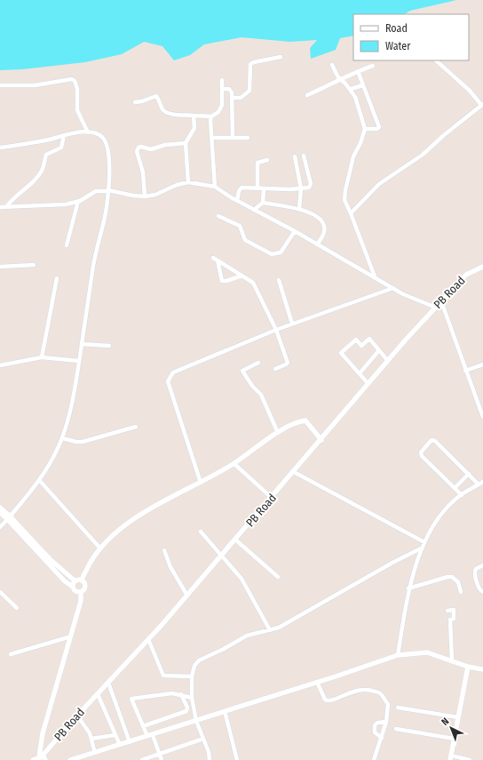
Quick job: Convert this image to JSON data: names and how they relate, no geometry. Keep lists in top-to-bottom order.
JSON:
{
  "streets": {
    "street": ["PB Road"]
  },
  "legend": ["Road", "Water"],
  "north": "top left"
}
